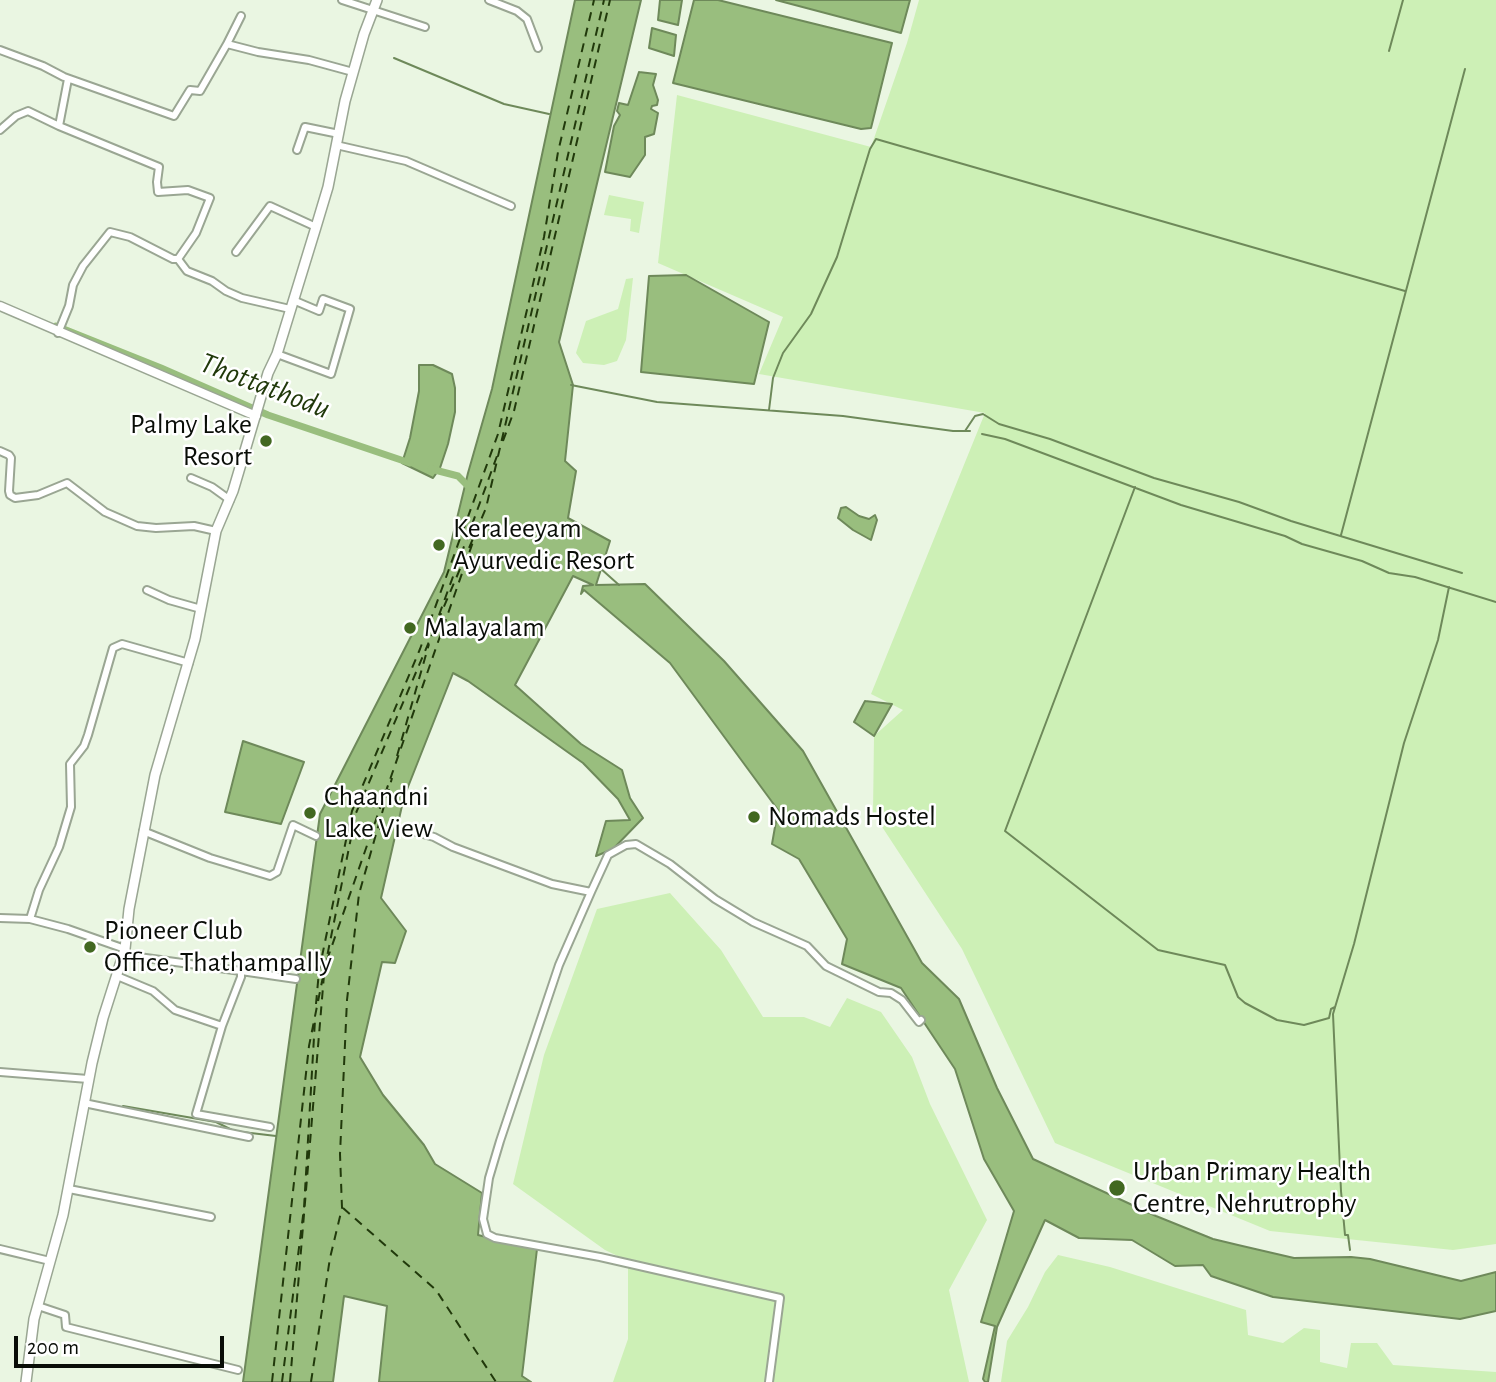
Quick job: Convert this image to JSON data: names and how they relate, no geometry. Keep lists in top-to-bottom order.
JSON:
{
  "water": ["Thottathodu"],
  "places": [
    "Palmy Lake Resort",
    "Keraleeyam Ayurvedic Resort",
    "Malayalam",
    "Chaandni Lake View",
    "Nomads Hostel",
    "Pioneer Club Office, Thathampally",
    "Urban Primary Health Centre, Nehrutrophy"
  ],
  "scale_bar": "200 m"
}
